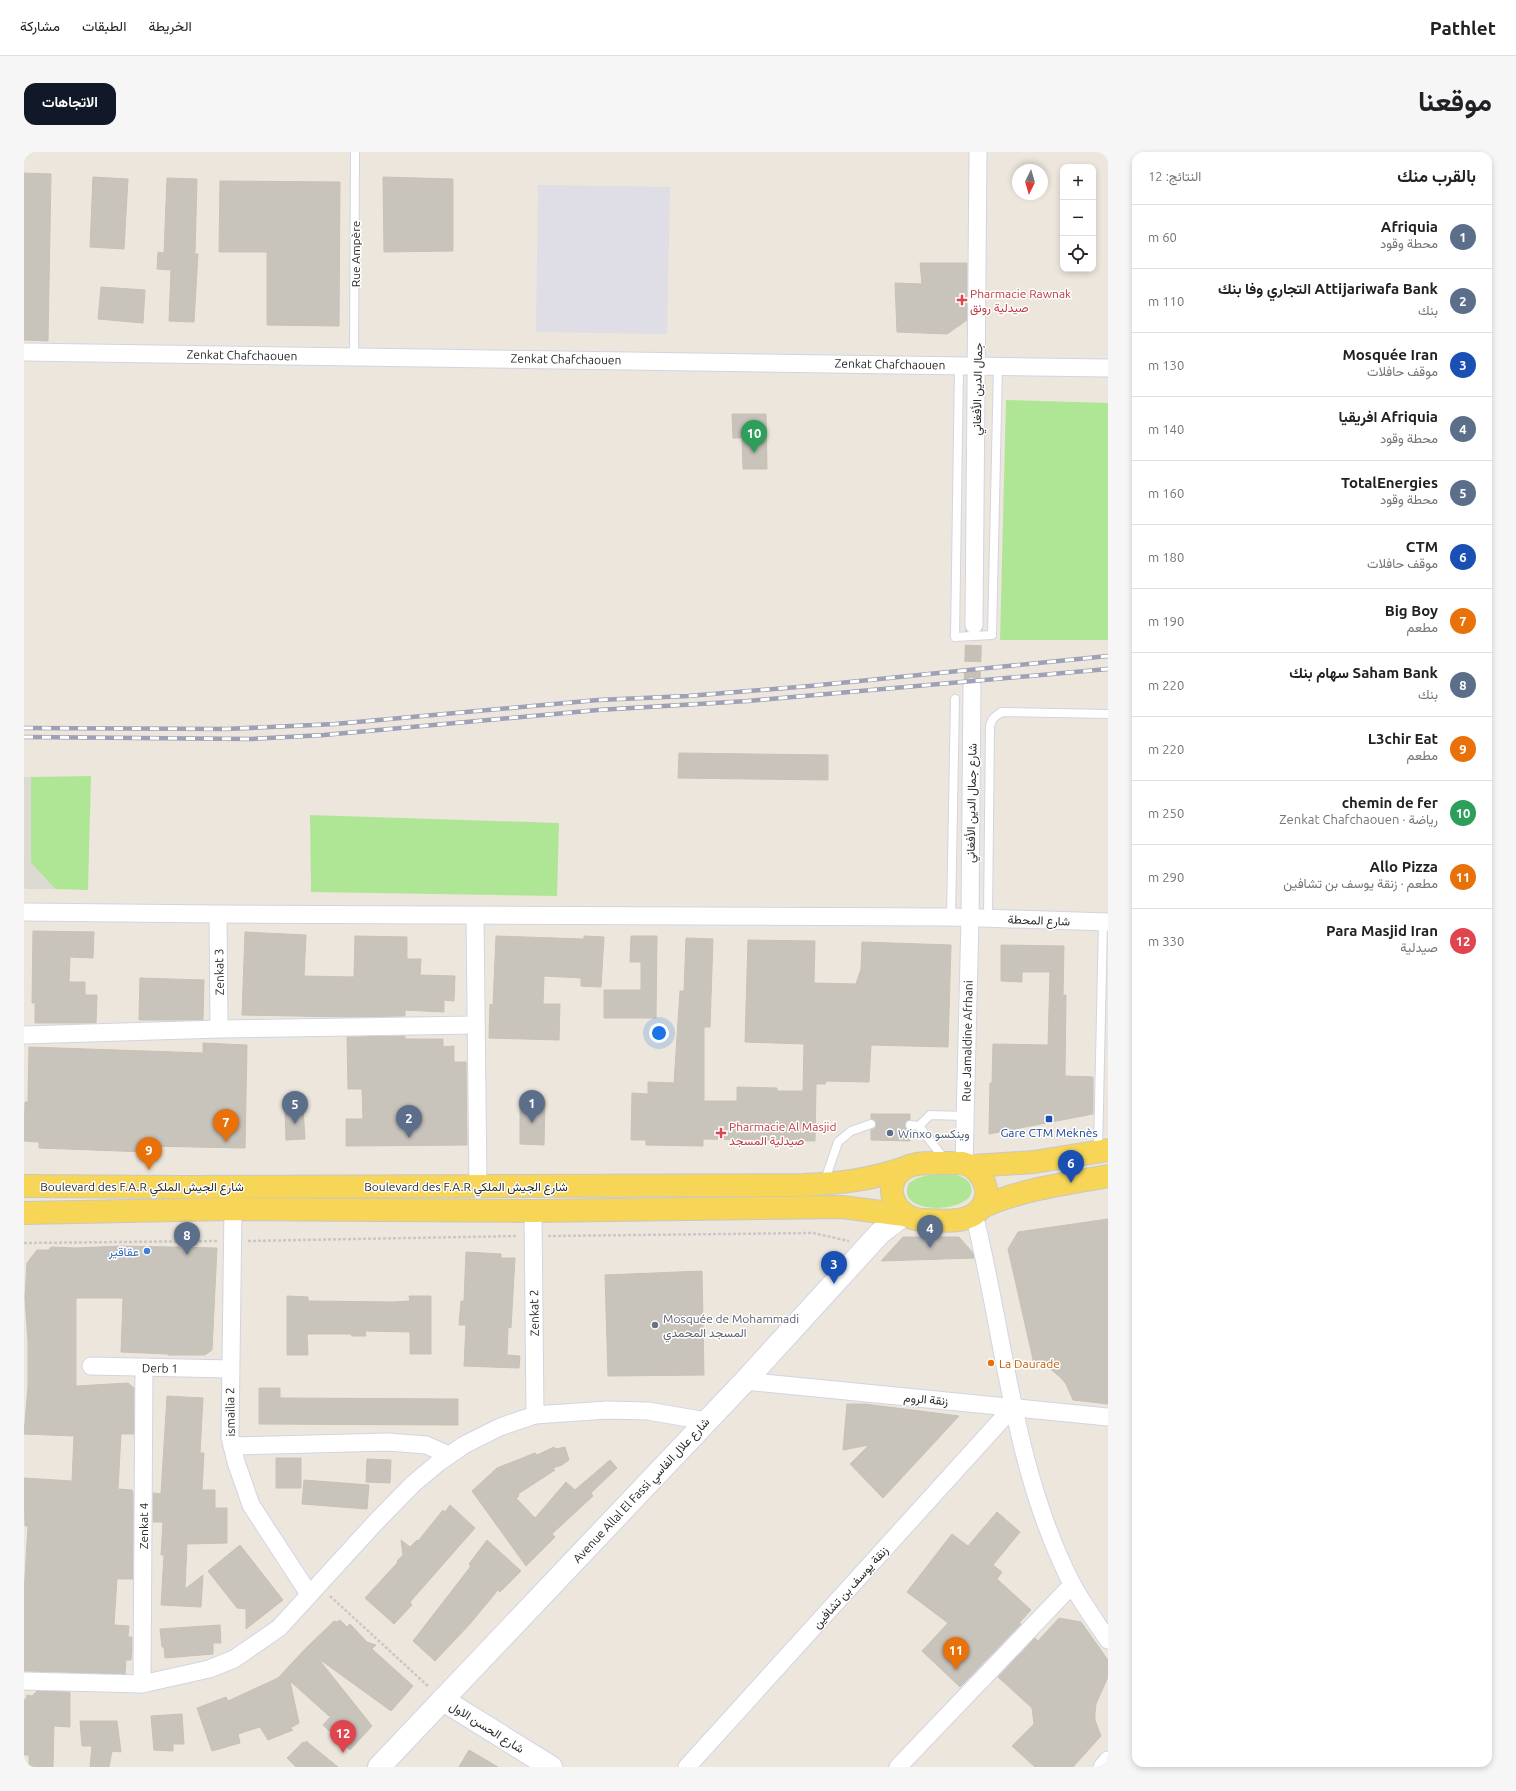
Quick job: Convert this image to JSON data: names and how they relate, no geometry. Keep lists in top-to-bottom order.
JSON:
{
  "streets": {
    "main road": ["Boulevard des F.A.R شارع الجيش الملكي"],
    "street": [
      "Zenkat Chafchaouen",
      "جمال الدين الأفغاني",
      "شارع جمال الدين الأفغاني",
      "شارع المحطة",
      "Zenkat 3",
      "Rue Jamaldine Afrhani",
      "Zenkat 2",
      "Derb 1",
      "زنقة الروم",
      "ismailia 2",
      "Avenue Allal El Fassi شارع علال الفاسي",
      "Zenkat 4",
      "زنقة يوسف بن تشافين",
      "شارع الحسن الاول"
    ],
    "lane": ["Rue Ampère"]
  },
  "crossings": [
    ["Rue Ampère", "Zenkat Chafchaouen"],
    ["Zenkat Chafchaouen", "جمال الدين الأفغاني"],
    ["شارع جمال الدين الأفغاني", "شارع المحطة"],
    ["شارع جمال الدين الأفغاني", "Rue Jamaldine Afrhani"],
    ["شارع المحطة", "Zenkat 3"],
    ["شارع المحطة", "Rue Jamaldine Afrhani"],
    ["Rue Jamaldine Afrhani", "Boulevard des F.A.R شارع الجيش الملكي"],
    ["Rue Jamaldine Afrhani", "Avenue Allal El Fassi شارع علال الفاسي"],
    ["Boulevard des F.A.R شارع الجيش الملكي", "Zenkat 2"],
    ["Boulevard des F.A.R شارع الجيش الملكي", "ismailia 2"],
    ["Boulevard des F.A.R شارع الجيش الملكي", "Avenue Allal El Fassi شارع علال الفاسي"],
    ["Derb 1", "ismailia 2"],
    ["Derb 1", "Zenkat 4"],
    ["زنقة الروم", "Avenue Allal El Fassi شارع علال الفاسي"],
    ["زنقة الروم", "زنقة يوسف بن تشافين"],
    ["Avenue Allal El Fassi شارع علال الفاسي", "شارع الحسن الاول"]
  ],
  "places": {
    "health": ["Pharmacie Rawnak صيدلية رونق", "Pharmacie Al Masjid صيدلية المسجد"],
    "transit": ["Gare CTM Meknès"],
    "other": [
      "Winxo وينكسو",
      "عقاقير",
      "Mosquée de Mohammadi المسجد المحمدي",
      "La Daurade"
    ]
  },
  "north": "bottom",
  "page": {
    "header": "Pathlet",
    "nav": ["الخريطة", "الطبقات", "مشاركة"],
    "title": "موقعنا",
    "buttons": "الاتجاهات",
    "heading": ["بالقرب منك", "النتائج: 12"],
    "map_buttons": ["+", "−"],
    "list": [
      {
        "mark": "1",
        "name": "Afriquia",
        "note": "محطة وقود",
        "value": "60 m"
      },
      {
        "mark": "2",
        "name": "Attijariwafa Bank التجاري وفا بنك",
        "note": "بنك",
        "value": "110 m"
      },
      {
        "mark": "3",
        "name": "Mosquée Iran",
        "note": "موقف حافلات",
        "value": "130 m"
      },
      {
        "mark": "4",
        "name": "Afriquia افريقيا",
        "note": "محطة وقود",
        "value": "140 m"
      },
      {
        "mark": "5",
        "name": "TotalEnergies",
        "note": "محطة وقود",
        "value": "160 m"
      },
      {
        "mark": "6",
        "name": "CTM",
        "note": "موقف حافلات",
        "value": "180 m"
      },
      {
        "mark": "7",
        "name": "Big Boy",
        "note": "مطعم",
        "value": "190 m"
      },
      {
        "mark": "8",
        "name": "Saham Bank سهام بنك",
        "note": "بنك",
        "value": "220 m"
      },
      {
        "mark": "9",
        "name": "L3chir Eat",
        "note": "مطعم",
        "value": "220 m"
      },
      {
        "mark": "10",
        "name": "chemin de fer",
        "note": "رياضة · Zenkat Chafchaouen",
        "value": "250 m"
      },
      {
        "mark": "11",
        "name": "Allo Pizza",
        "note": "مطعم · زنقة يوسف بن تشافين",
        "value": "290 m"
      },
      {
        "mark": "12",
        "name": "Para Masjid Iran",
        "note": "صيدلية",
        "value": "330 m"
      }
    ],
    "pins": [
      "10",
      "1",
      "5",
      "2",
      "7",
      "9",
      "6",
      "4",
      "8",
      "3",
      "11",
      "12"
    ]
  }
}
